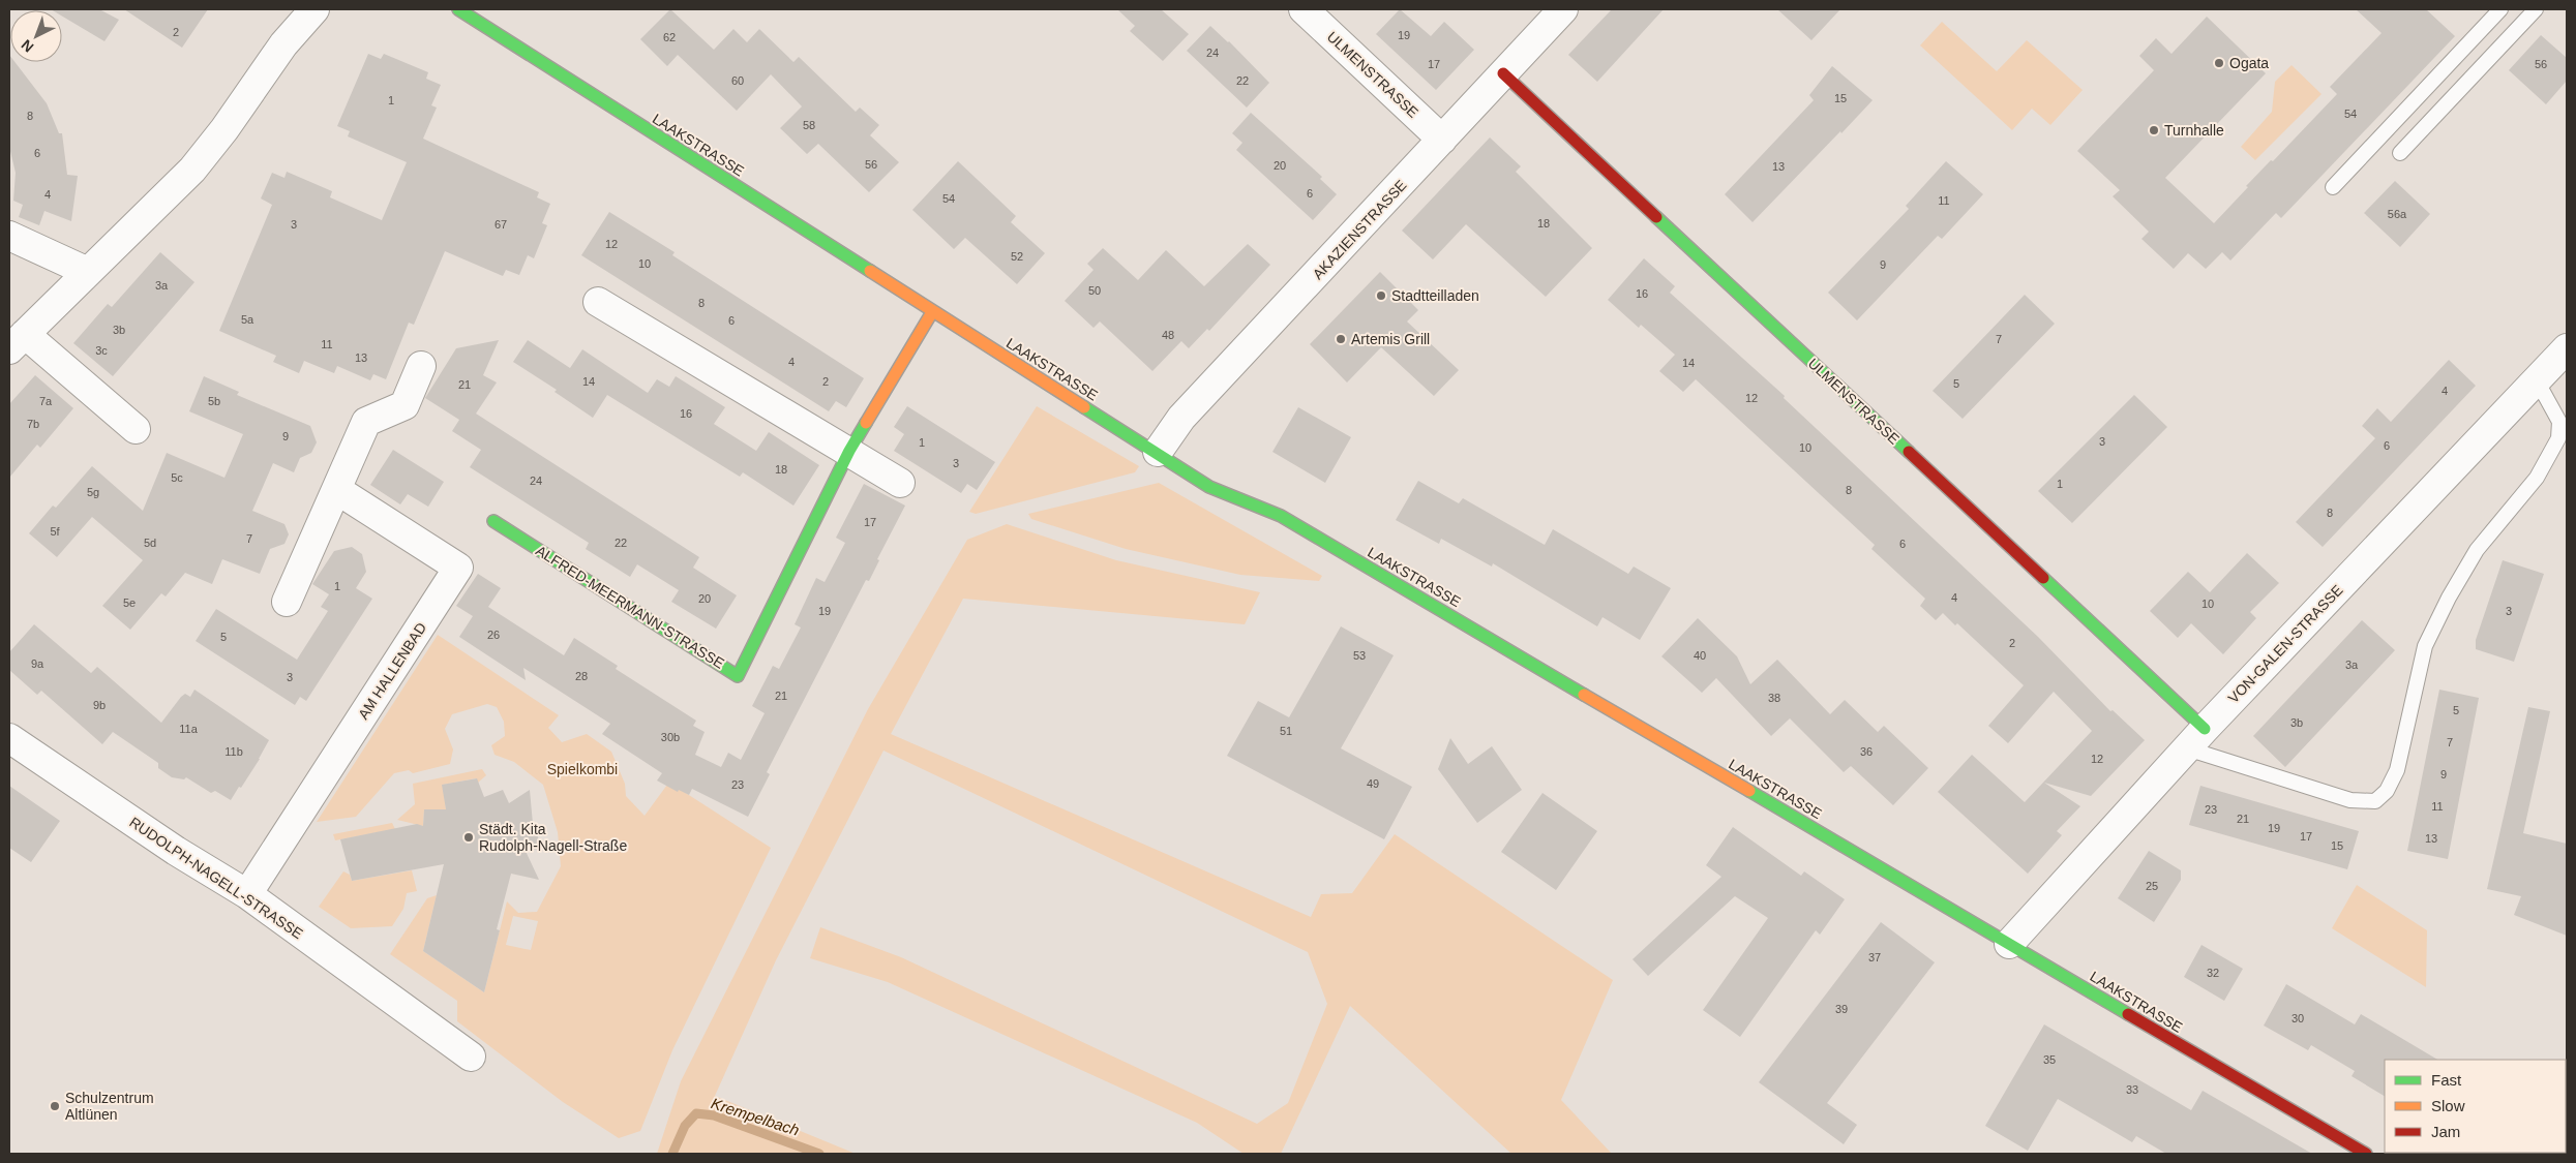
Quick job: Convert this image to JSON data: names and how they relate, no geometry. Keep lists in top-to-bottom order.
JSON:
{
  "streets": {
    "street": [
      "ULMENSTRASSE",
      "LAAKSTRASSE",
      "AKAZIENSTRASSE",
      "ALFRED-MEERMANN-STRASSE",
      "VON-GALEN-STRASSE",
      "AM HALLENBAD",
      "RUDOLPH-NAGELL-STRASSE"
    ]
  },
  "crossings": [
    ["ULMENSTRASSE", "AKAZIENSTRASSE"],
    ["ULMENSTRASSE", "VON-GALEN-STRASSE"],
    ["LAAKSTRASSE", "AKAZIENSTRASSE"],
    ["LAAKSTRASSE", "ALFRED-MEERMANN-STRASSE"],
    ["LAAKSTRASSE", "VON-GALEN-STRASSE"],
    ["AM HALLENBAD", "RUDOLPH-NAGELL-STRASSE"]
  ],
  "water": ["Krempelbach"],
  "parks": ["Spielkombi"],
  "places": [
    "Ogata",
    "Turnhalle",
    "Stadtteilladen",
    "Artemis Grill",
    "Städt. Kita Rudolph-Nagell-Straße",
    "Schulzentrum Altlünen"
  ],
  "house_numbers": [
    "2",
    "19",
    "62",
    "24",
    "17",
    "56",
    "60",
    "22",
    "15",
    "1",
    "54",
    "8",
    "58",
    "6",
    "56",
    "20",
    "13",
    "6",
    "4",
    "54",
    "11",
    "56a",
    "18",
    "3",
    "67",
    "12",
    "52",
    "10",
    "9",
    "3a",
    "50",
    "16",
    "8",
    "5a",
    "6",
    "3b",
    "48",
    "7",
    "11",
    "3c",
    "13",
    "4",
    "14",
    "14",
    "2",
    "5",
    "21",
    "4",
    "12",
    "7a",
    "5b",
    "16",
    "7b",
    "9",
    "3",
    "1",
    "6",
    "10",
    "3",
    "18",
    "5c",
    "24",
    "1",
    "8",
    "5g",
    "8",
    "17",
    "5f",
    "7",
    "5d",
    "22",
    "6",
    "1",
    "4",
    "20",
    "5e",
    "10",
    "19",
    "3",
    "26",
    "5",
    "2",
    "53",
    "40",
    "9a",
    "3a",
    "28",
    "3",
    "21",
    "38",
    "9b",
    "5",
    "3b",
    "11a",
    "51",
    "30b",
    "7",
    "11b",
    "36",
    "12",
    "9",
    "49",
    "23",
    "11",
    "23",
    "21",
    "19",
    "17",
    "13",
    "15",
    "25",
    "37",
    "32",
    "39",
    "30",
    "35",
    "33"
  ],
  "legend": ["Fast", "Slow", "Jam"],
  "north": "bottom left"
}
